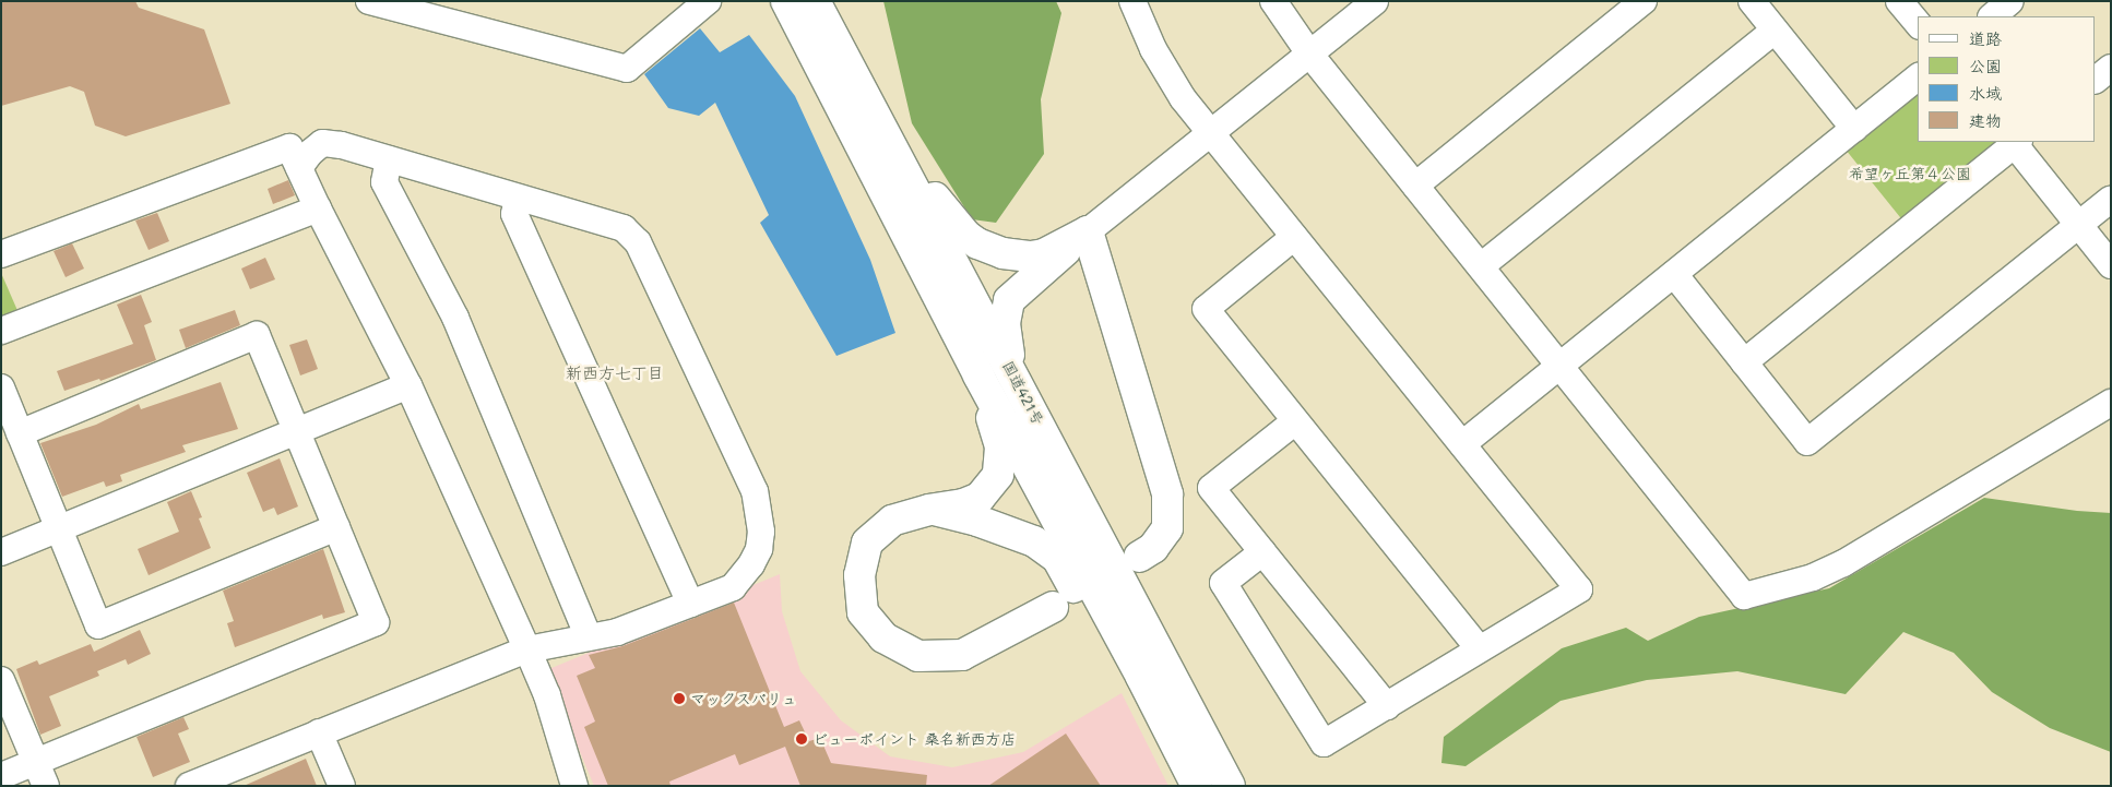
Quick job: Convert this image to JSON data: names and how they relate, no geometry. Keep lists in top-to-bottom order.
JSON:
{
  "streets": {
    "highway": ["国道421号"]
  },
  "districts": ["新西方七丁目"],
  "parks": ["希望ヶ丘第４公園"],
  "places": ["マックスバリュ", "ビューポイント 桑名新西方店"],
  "legend": [
    "道路",
    "公園",
    "水域",
    "建物"
  ]
}
